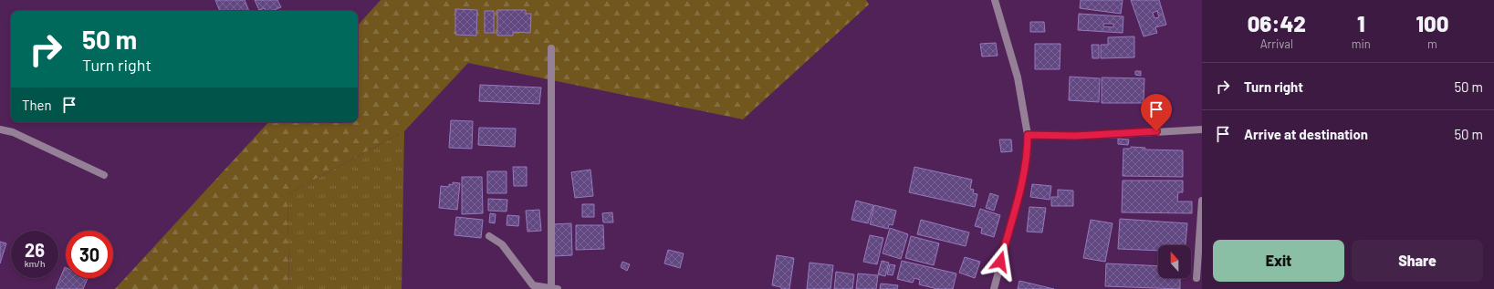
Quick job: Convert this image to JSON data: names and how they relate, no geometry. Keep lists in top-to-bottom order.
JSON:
{
  "north": "top",
  "page": {
    "eta": [
      "06:42",
      "Arrival",
      "1",
      "min",
      "100",
      "m"
    ],
    "turn": ["50 m", "Turn right"],
    "list": [
      {
        "name": "Turn right",
        "value": "50 m"
      },
      {
        "name": "Arrive at destination",
        "value": "50 m"
      }
    ],
    "then": "Then",
    "speed": "26 km/h",
    "limit": "30",
    "buttons": ["Exit", "Share"]
  }
}
